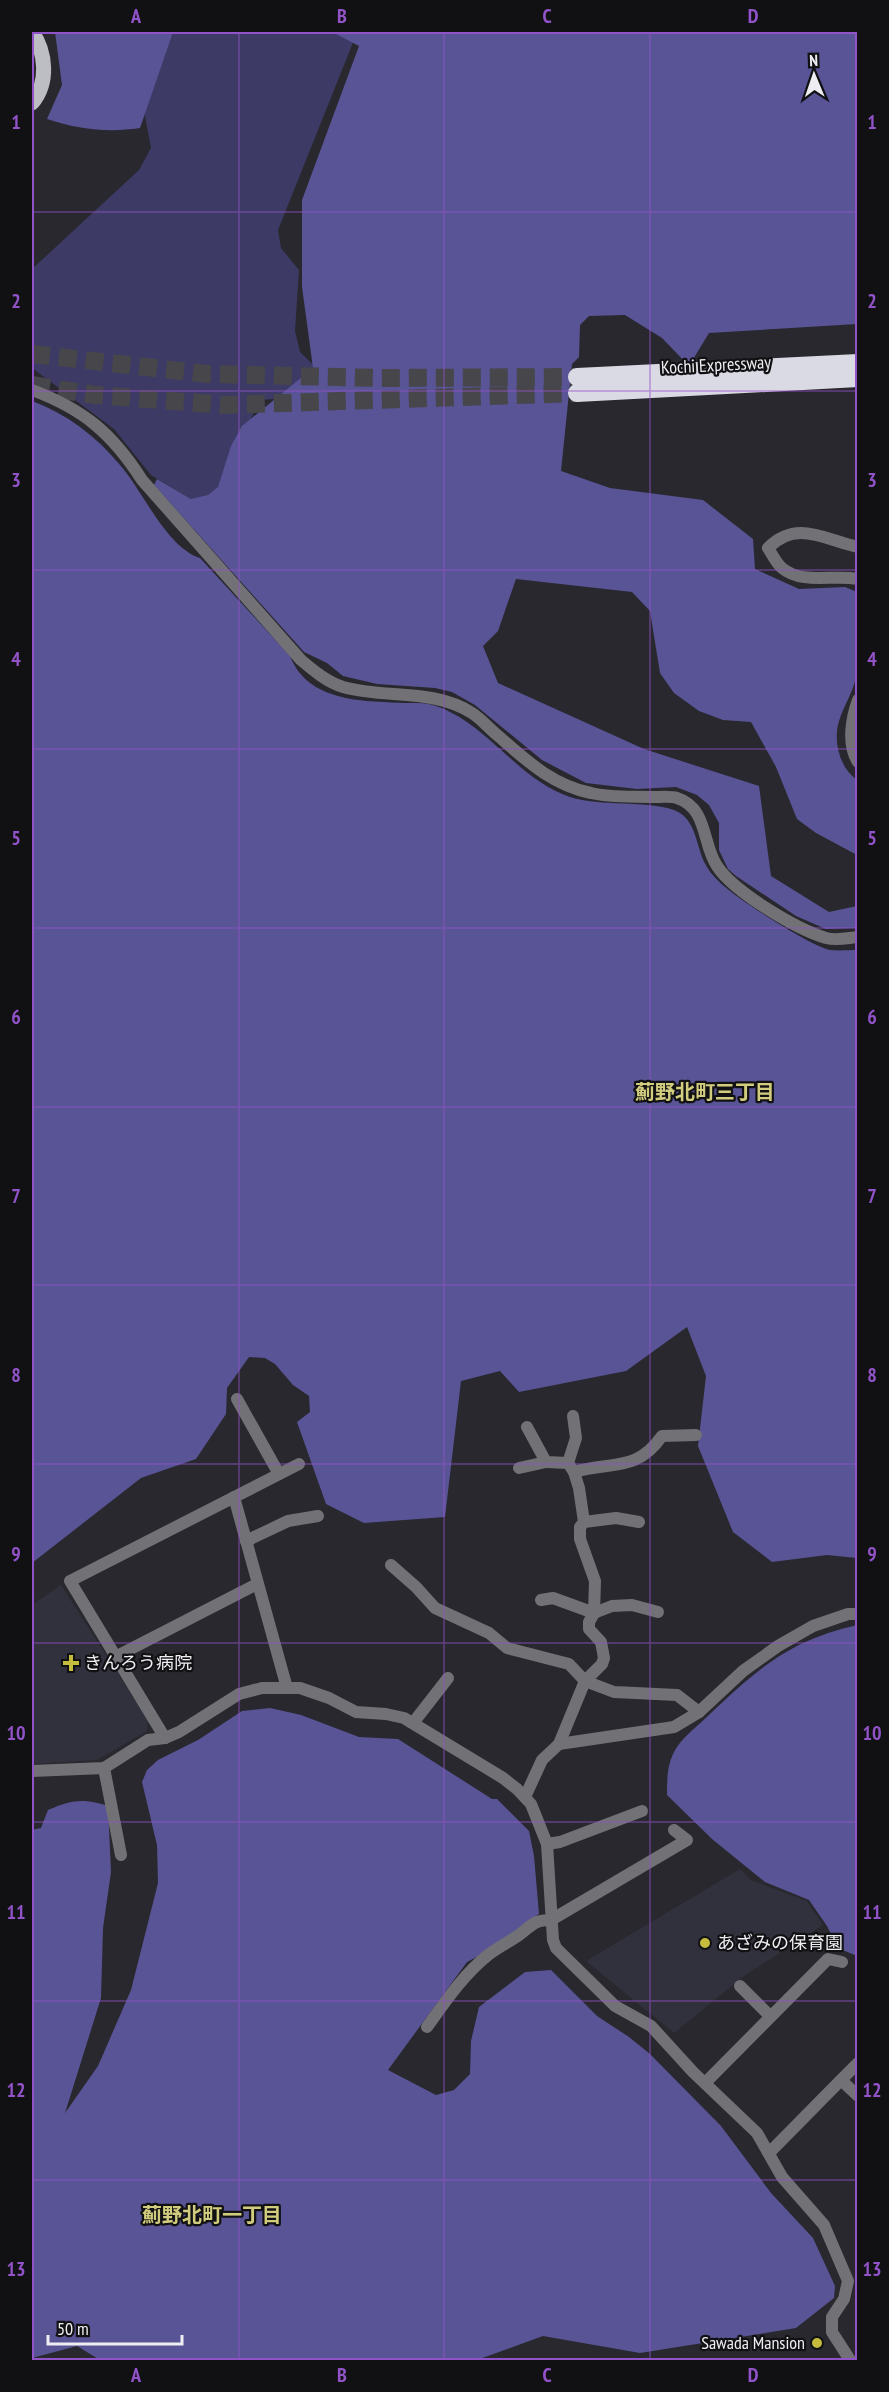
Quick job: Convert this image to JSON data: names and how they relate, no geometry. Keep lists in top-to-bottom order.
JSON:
{
  "streets": {
    "highway": ["Kochi Expressway"]
  },
  "districts": ["薊野北町三丁目", "薊野北町一丁目"],
  "places": {
    "health": ["きんろう病院"],
    "other": ["あざみの保育園", "Sawada Mansion"]
  },
  "scale_bar": "50 m",
  "north": "top",
  "grid": {
    "columns": [
      "A",
      "B",
      "C",
      "D"
    ],
    "rows": [
      "1",
      "2",
      "3",
      "4",
      "5",
      "6",
      "7",
      "8",
      "9",
      "10",
      "11",
      "12",
      "13"
    ]
  }
}
